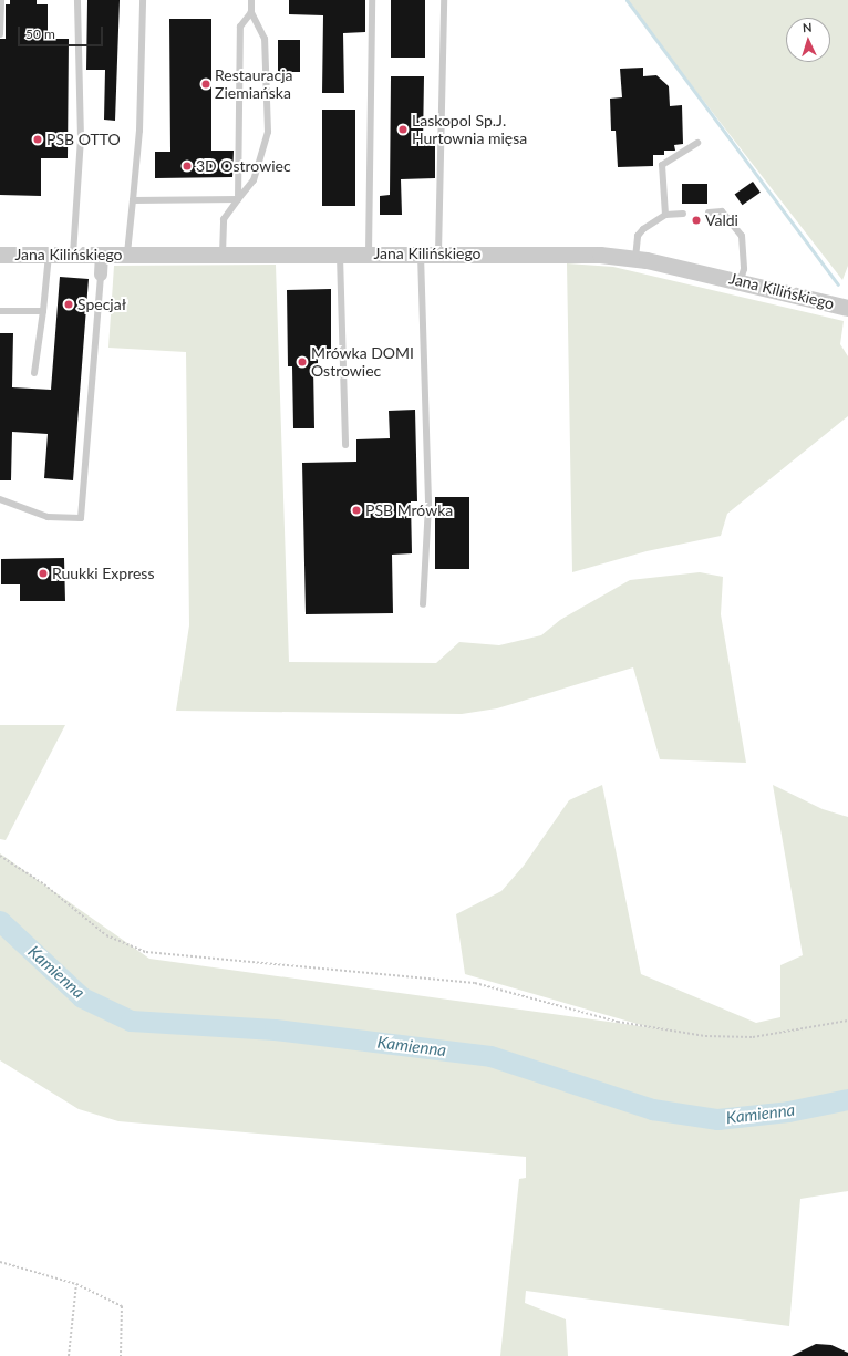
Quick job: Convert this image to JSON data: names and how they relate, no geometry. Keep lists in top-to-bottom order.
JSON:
{
  "streets": {
    "street": ["Jana Kilińskiego"]
  },
  "water": ["Kamienna"],
  "places": [
    "Restauracja Ziemiańska",
    "Laskopol Sp.J. Hurtownia mięsa",
    "PSB OTTO",
    "3D Ostrowiec",
    "Valdi",
    "Specjał",
    "Mrówka DOMI Ostrowiec",
    "PSB Mrówka",
    "Ruukki Express"
  ],
  "scale_bar": "50 m",
  "north": "top"
}
